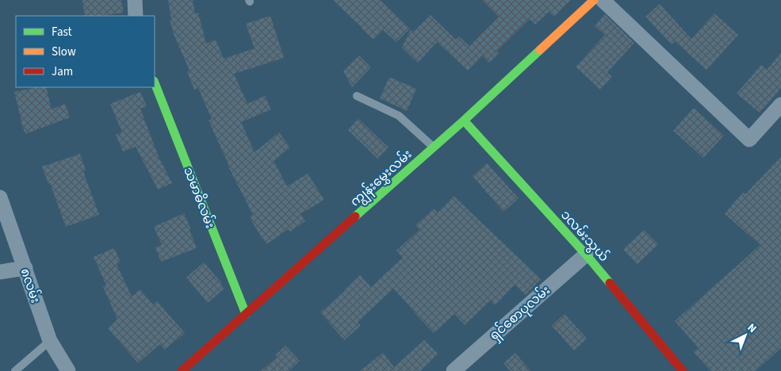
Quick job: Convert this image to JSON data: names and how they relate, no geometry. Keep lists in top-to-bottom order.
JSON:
{
  "streets": {
    "street": [
      "ကျွန်းမွှေးလမ်း",
      "သမာဓိလမ်း",
      "၁လမ်းသွယ်",
      "၈လမ်း",
      "ရှင်စောပုလမ်း"
    ]
  },
  "crossings": [
    ["ကျွန်းမွှေးလမ်း", "သမာဓိလမ်း"],
    ["ကျွန်းမွှေးလမ်း", "၁လမ်းသွယ်"],
    ["၁လမ်းသွယ်", "ရှင်စောပုလမ်း"]
  ],
  "legend": ["Fast", "Slow", "Jam"],
  "north": "top right"
}
